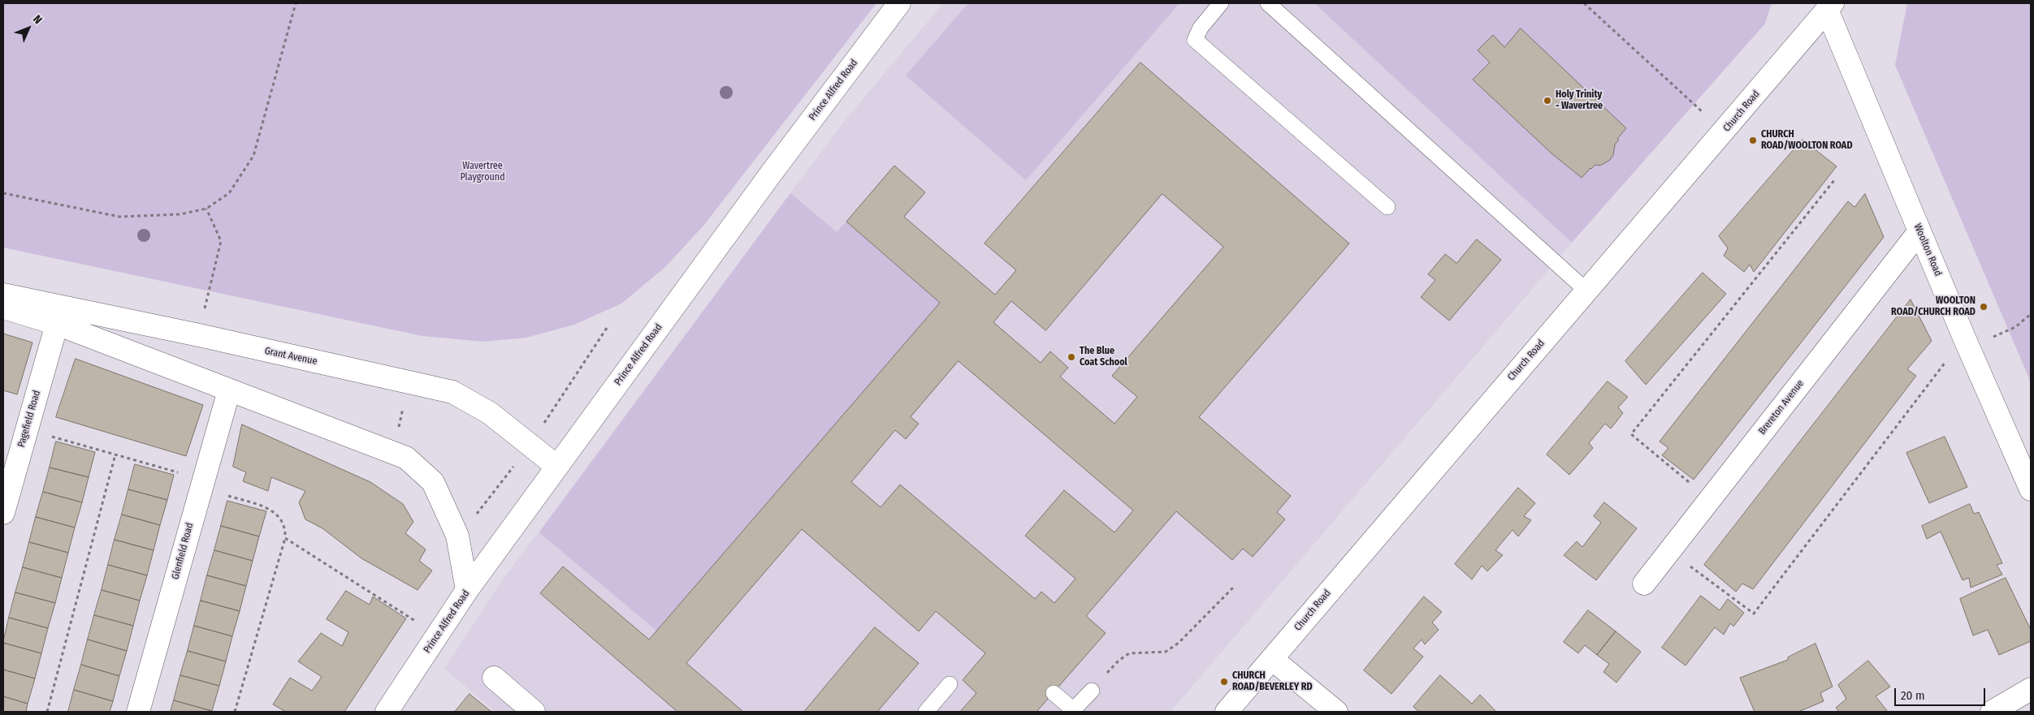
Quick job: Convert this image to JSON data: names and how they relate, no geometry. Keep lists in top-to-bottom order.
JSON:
{
  "streets": {
    "street": [
      "Prince Alfred Road",
      "Church Road",
      "Woolton Road",
      "Grant Avenue",
      "Brereton Avenue",
      "Pagefield Road",
      "Glenfield Road"
    ]
  },
  "crossings": [
    ["Prince Alfred Road", "Grant Avenue"],
    ["Church Road", "Woolton Road"],
    ["Woolton Road", "Brereton Avenue"]
  ],
  "parks": ["Wavertree Playground"],
  "places": [
    "Holy Trinity - Wavertree",
    "CHURCH ROAD/WOOLTON ROAD",
    "WOOLTON ROAD/CHURCH ROAD",
    "The Blue Coat School",
    "CHURCH ROAD/BEVERLEY RD"
  ],
  "scale_bar": "20 m",
  "north": "top right"
}
